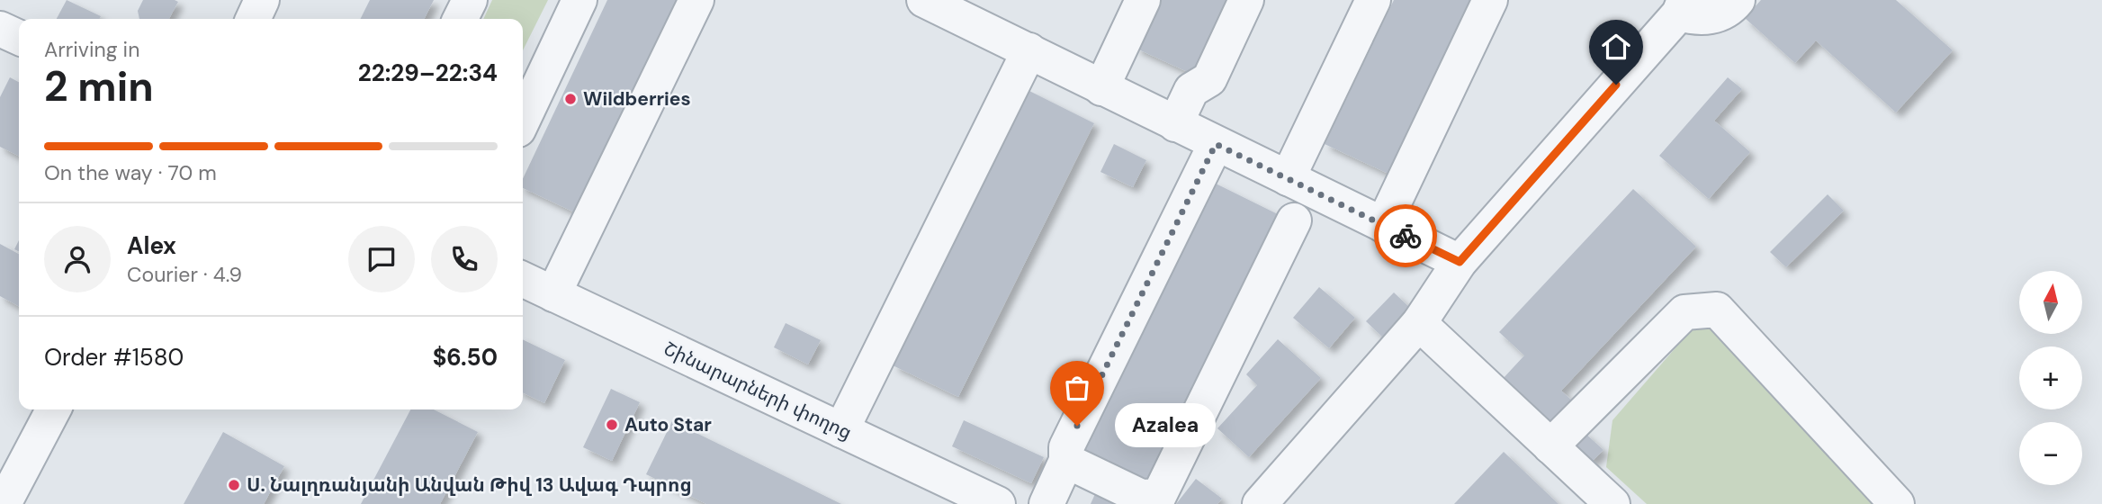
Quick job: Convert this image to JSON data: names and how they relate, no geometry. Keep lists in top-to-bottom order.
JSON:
{
  "streets": {
    "street": ["Շինարարների փողոց"]
  },
  "places": [
    "Wildberries",
    "Auto Star",
    "Azalea",
    "Ս. Նալղռանյանի Անվան Թիվ 13 Ավագ Դպրոց"
  ],
  "north": "top",
  "page": {
    "heading": ["2 min", "Arriving in", "22:29–22:34"],
    "panel": [
      "Alex",
      "Courier · 4.9",
      "Order #1580",
      "$6.50"
    ],
    "bar": "On the way · 70 m",
    "map_buttons": ["+", "−"],
    "bubble": "Azalea"
  }
}
